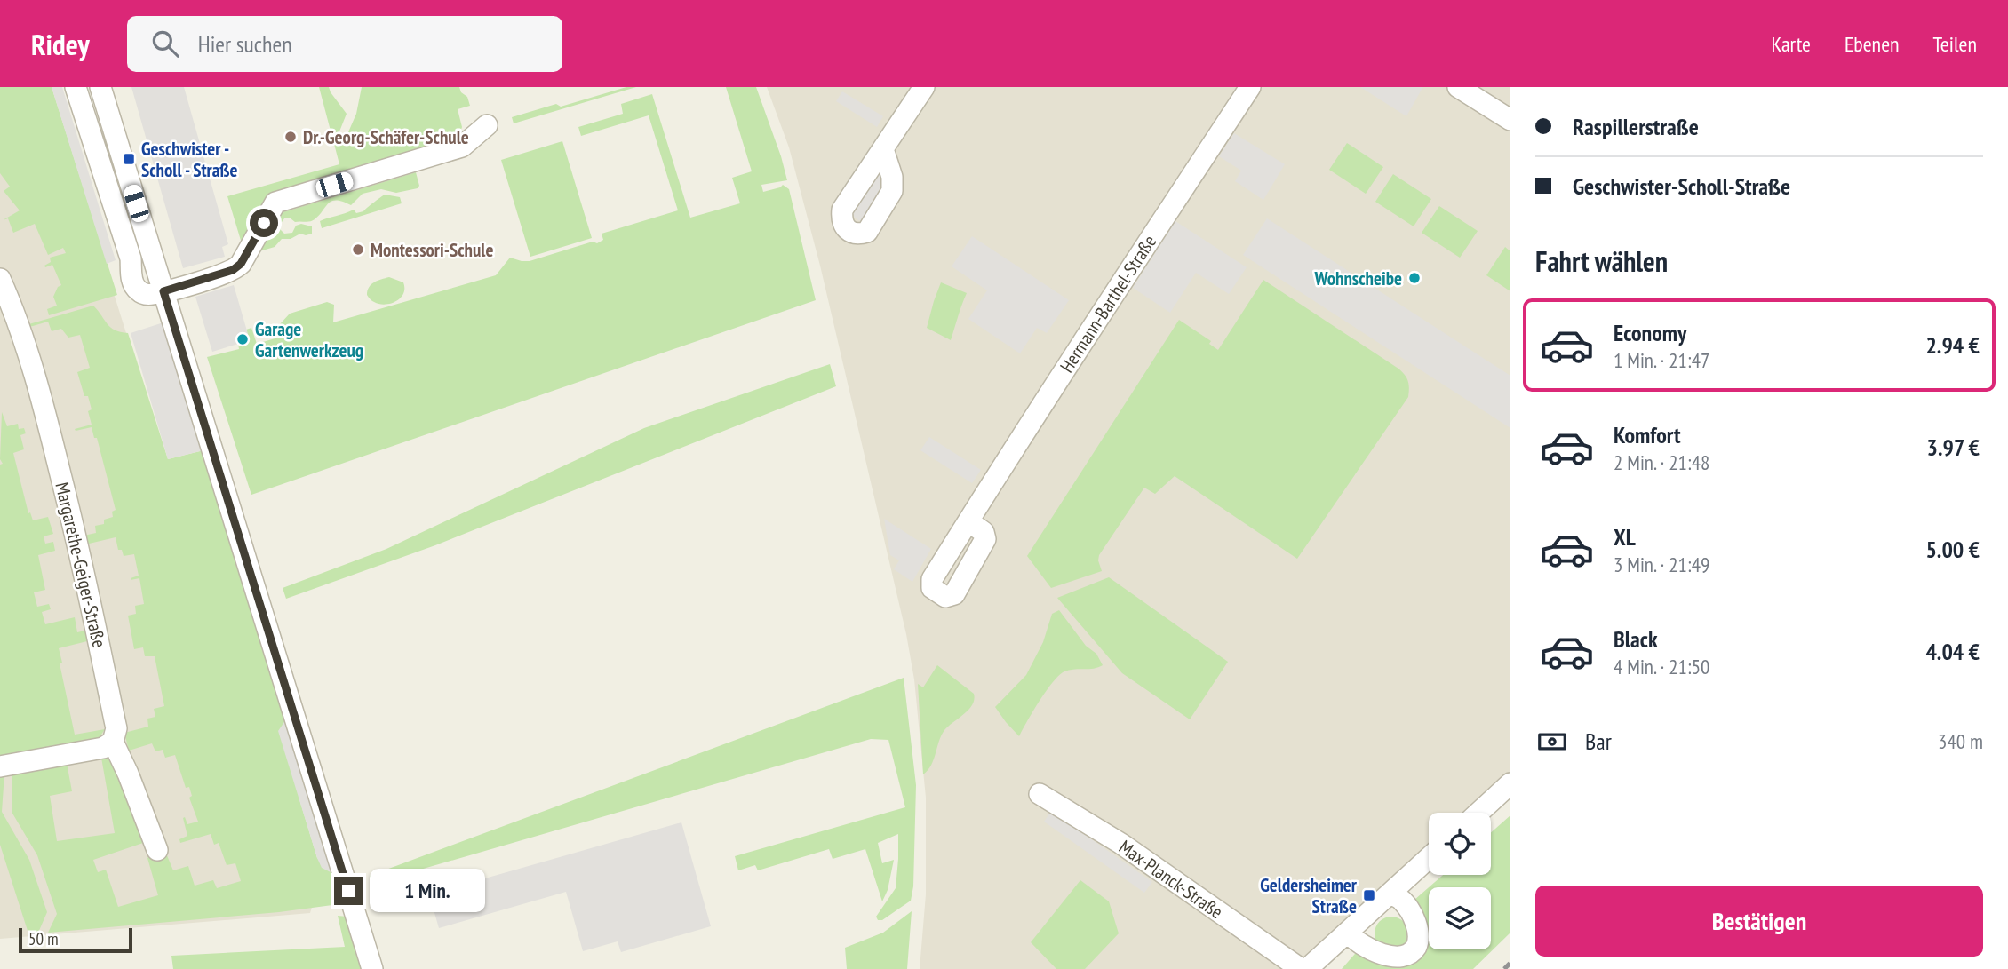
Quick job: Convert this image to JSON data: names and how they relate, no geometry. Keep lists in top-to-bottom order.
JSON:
{
  "streets": {
    "street": ["Hermann-Barthel-Straße", "Margarethe-Geiger-Straße", "Max-Planck-Straße"]
  },
  "places": {
    "other": [
      "Dr.-Georg-Schäfer-Schule",
      "Montessori-Schule",
      "Wohnscheibe",
      "Garage Gartenwerkzeug"
    ],
    "transit": ["Geschwister - Scholl - Straße", "Geldersheimer Straße"]
  },
  "scale_bar": "50 m",
  "page": {
    "header": "Ridey",
    "search": "Hier suchen",
    "nav": ["Karte", "Ebenen", "Teilen"],
    "banner": ["Raspillerstraße", "Geschwister-Scholl-Straße"],
    "heading": "Fahrt wählen",
    "list": [
      {
        "name": "Economy",
        "note": "1 Min. · 21:47",
        "value": "2.94 €"
      },
      {
        "name": "Komfort",
        "note": "2 Min. · 21:48",
        "value": "3.97 €"
      },
      {
        "name": "XL",
        "note": "3 Min. · 21:49",
        "value": "5.00 €"
      },
      {
        "name": "Black",
        "note": "4 Min. · 21:50",
        "value": "4.04 €"
      }
    ],
    "pay": ["Bar", "340 m"],
    "bubble": "1 Min.",
    "buttons": "Bestätigen",
    "scale": "50 m"
  }
}
